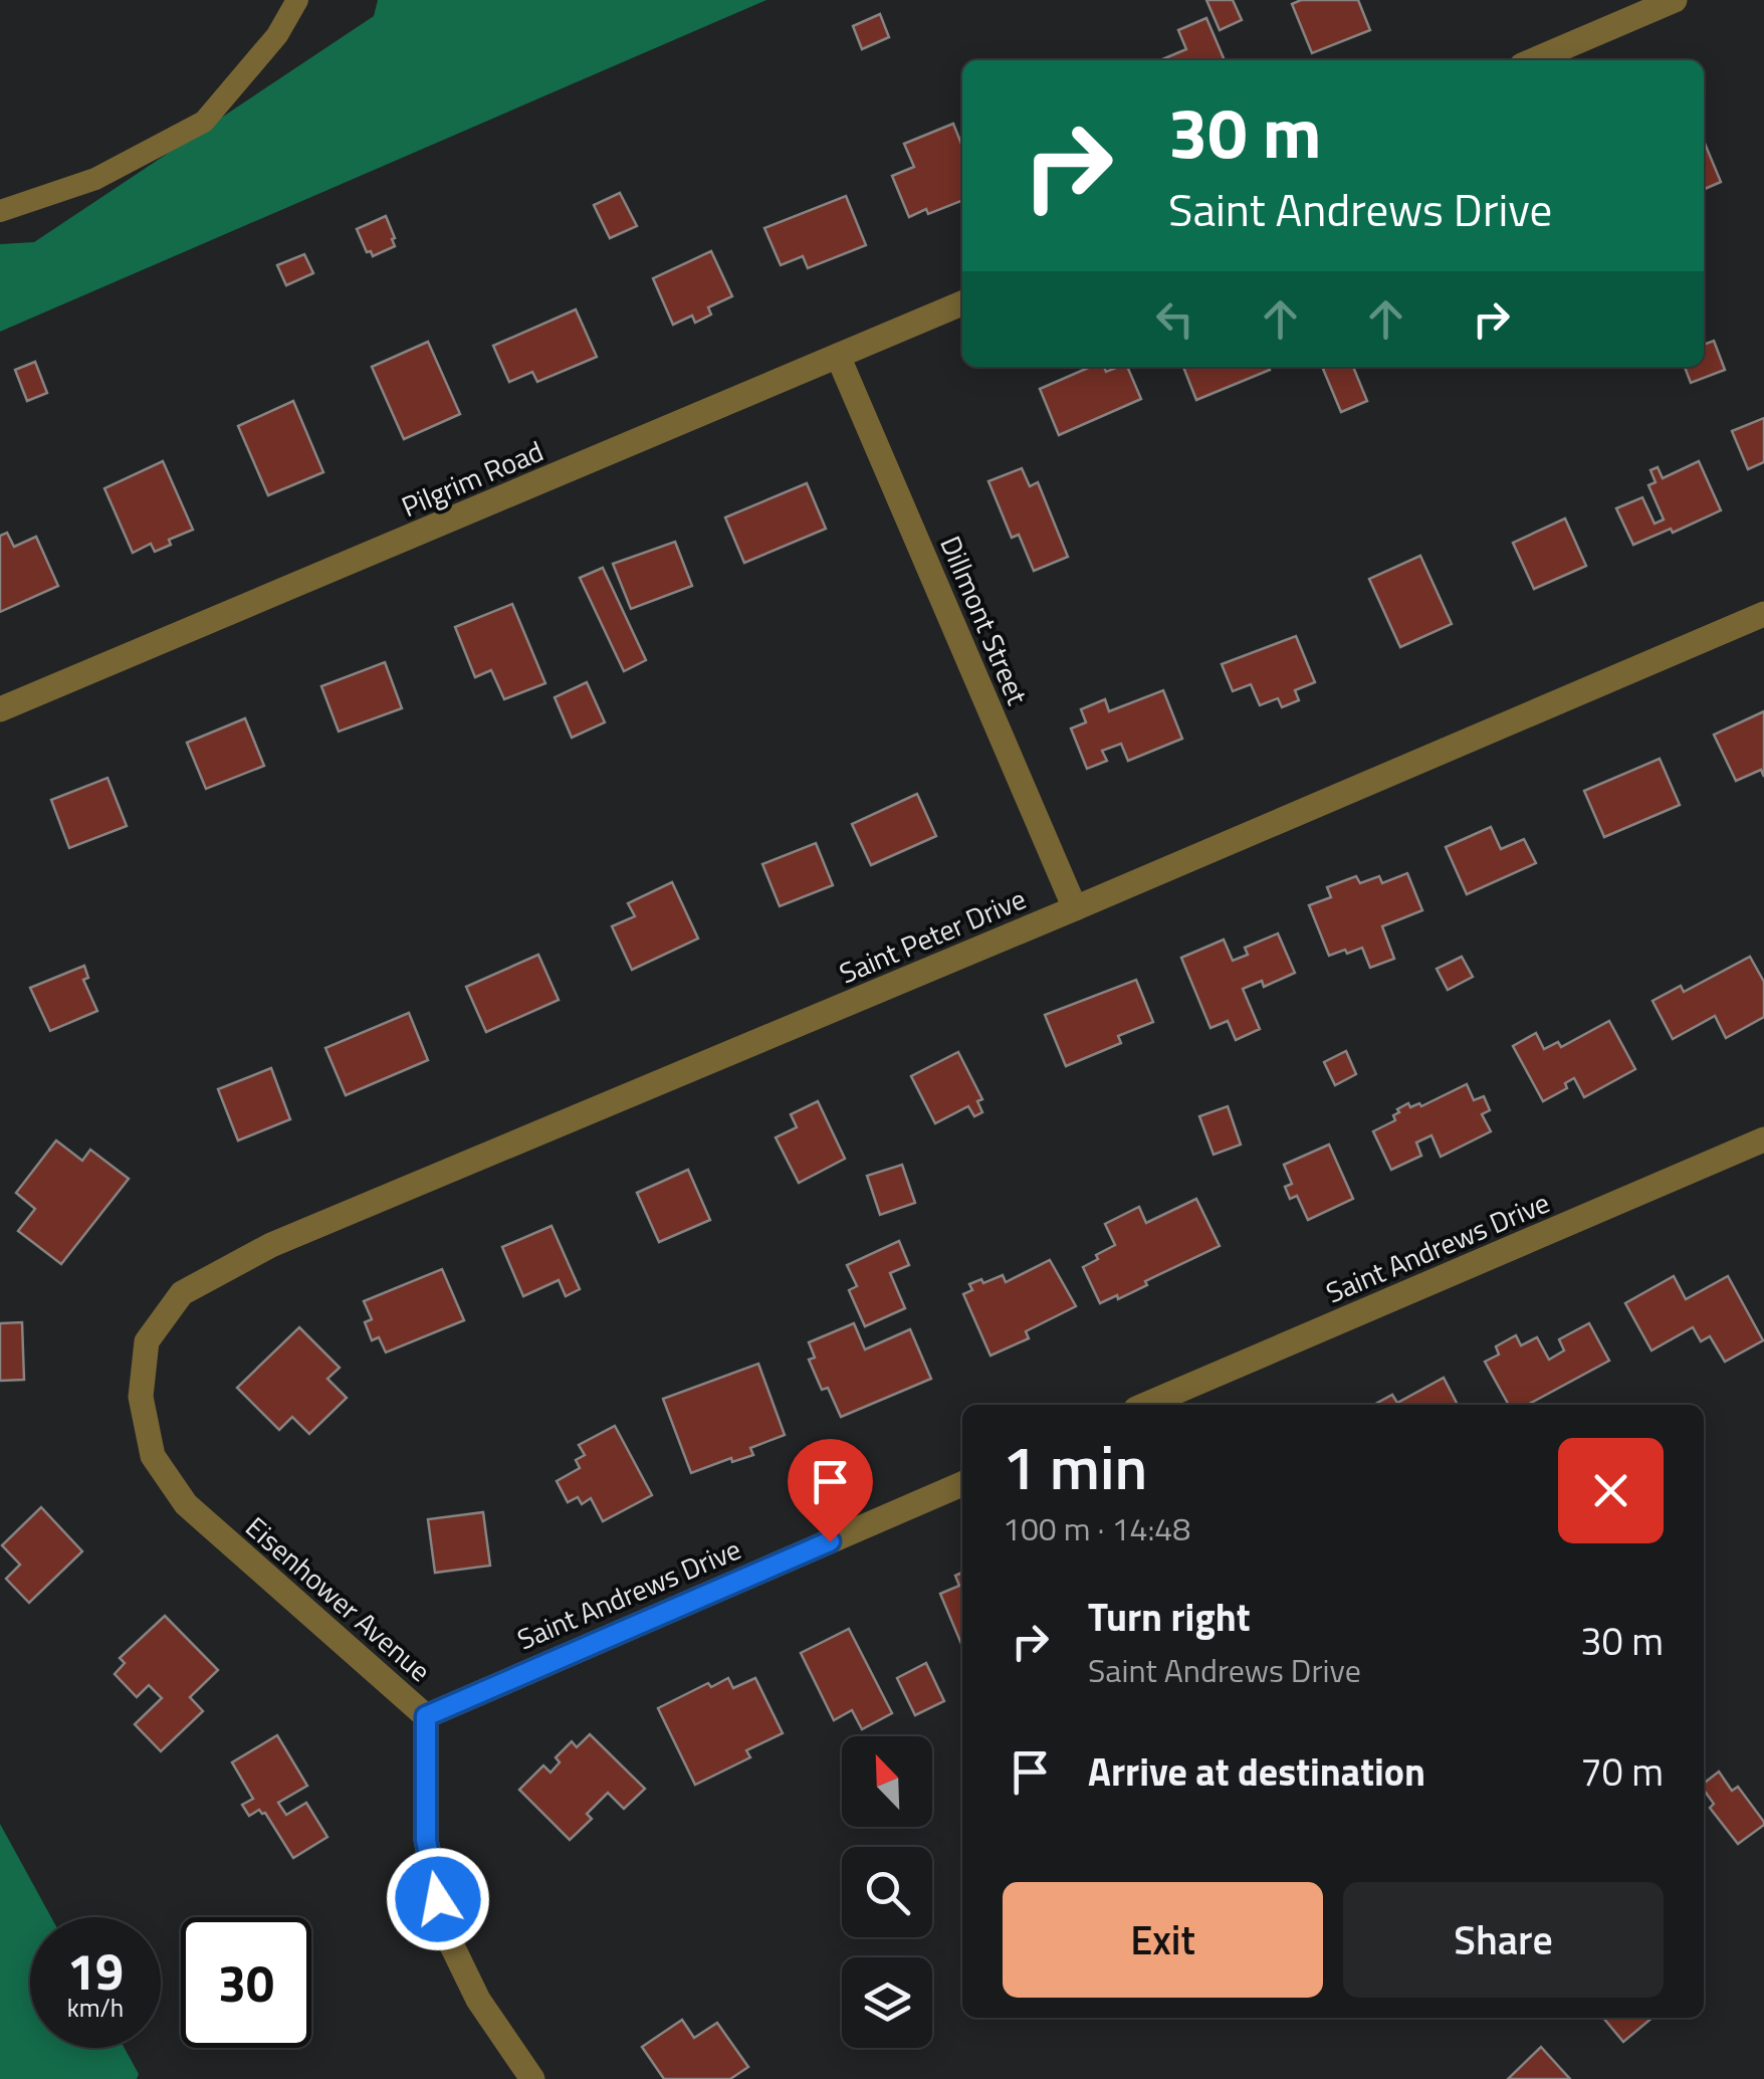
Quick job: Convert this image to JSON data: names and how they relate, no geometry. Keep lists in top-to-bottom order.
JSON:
{
  "streets": {
    "street": [
      "Pilgrim Road",
      "Dillmont Street",
      "Saint Peter Drive",
      "Saint Andrews Drive",
      "Eisenhower Avenue"
    ]
  },
  "crossings": [
    ["Pilgrim Road", "Dillmont Street"],
    ["Dillmont Street", "Saint Peter Drive"],
    ["Saint Peter Drive", "Eisenhower Avenue"],
    ["Saint Andrews Drive", "Eisenhower Avenue"]
  ],
  "north": "top left",
  "page": {
    "turn": ["30 m", "Saint Andrews Drive"],
    "heading": ["1 min", "100 m · 14:48"],
    "list": [
      {
        "name": "Turn right",
        "note": "Saint Andrews Drive",
        "value": "30 m"
      },
      {
        "name": "Arrive at destination",
        "value": "70 m"
      }
    ],
    "buttons": ["Exit", "Share"],
    "speed": "19 km/h",
    "limit": "30"
  }
}
